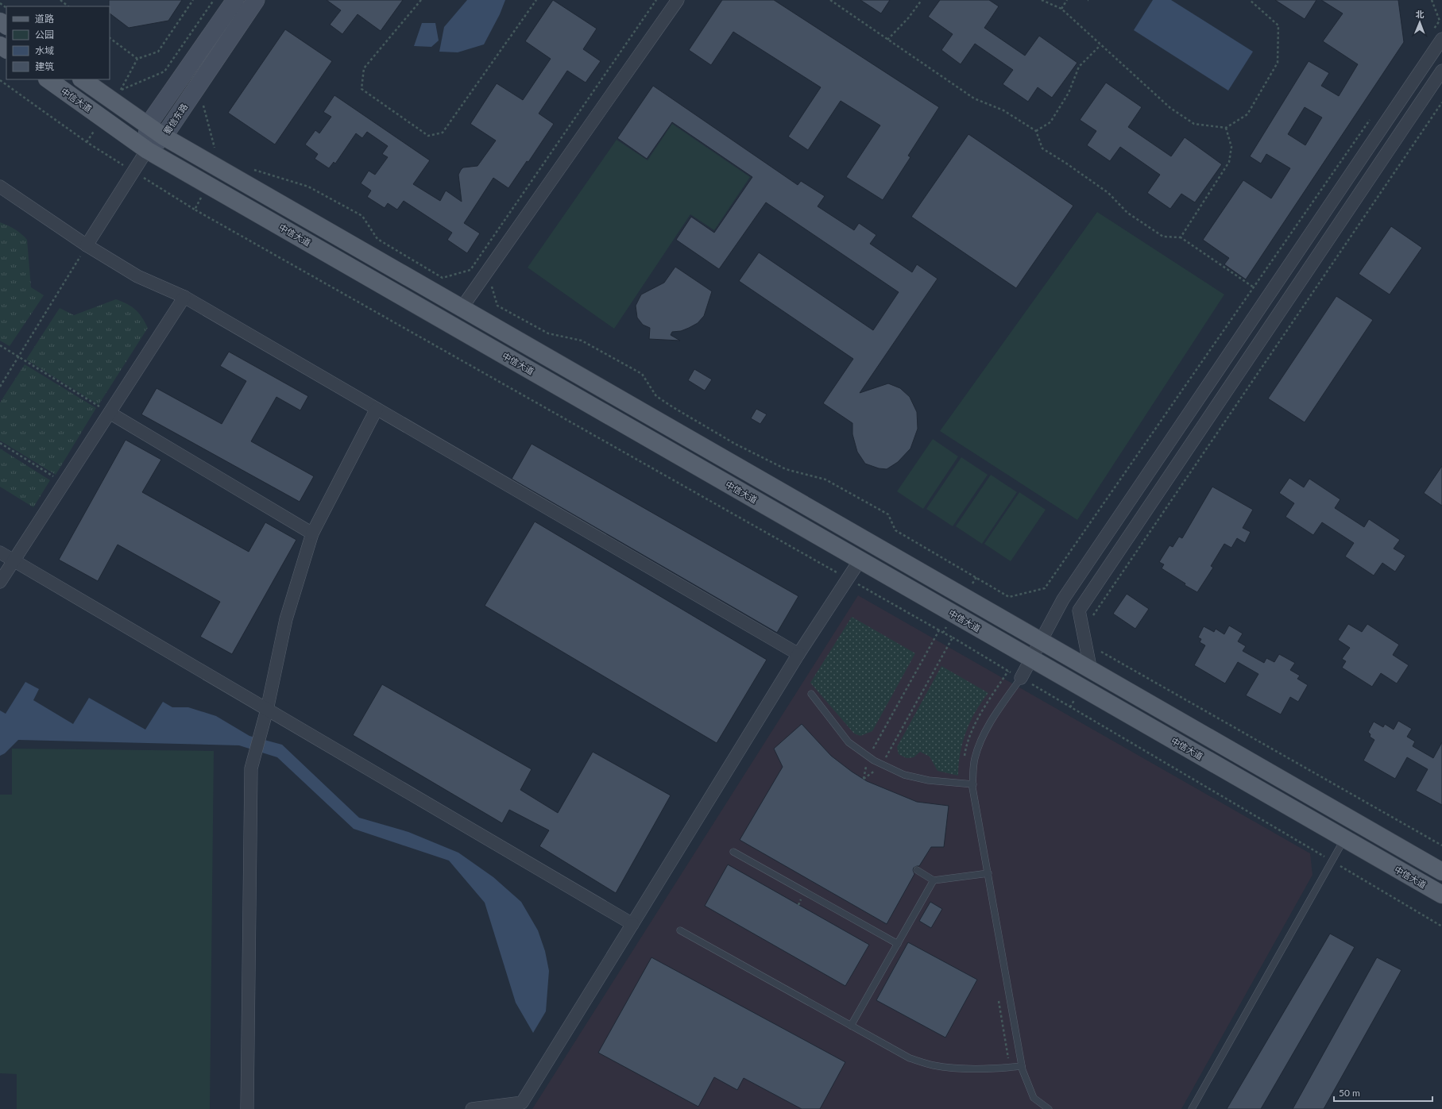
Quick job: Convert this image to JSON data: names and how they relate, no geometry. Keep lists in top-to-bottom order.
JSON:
{
  "streets": {
    "main road": ["中信大道", "蜀信东路"]
  },
  "crossings": [
    ["中信大道", "蜀信东路"]
  ],
  "legend": [
    "道路",
    "公园",
    "水域",
    "建筑"
  ],
  "scale_bar": "50 m",
  "north": "top"
}
